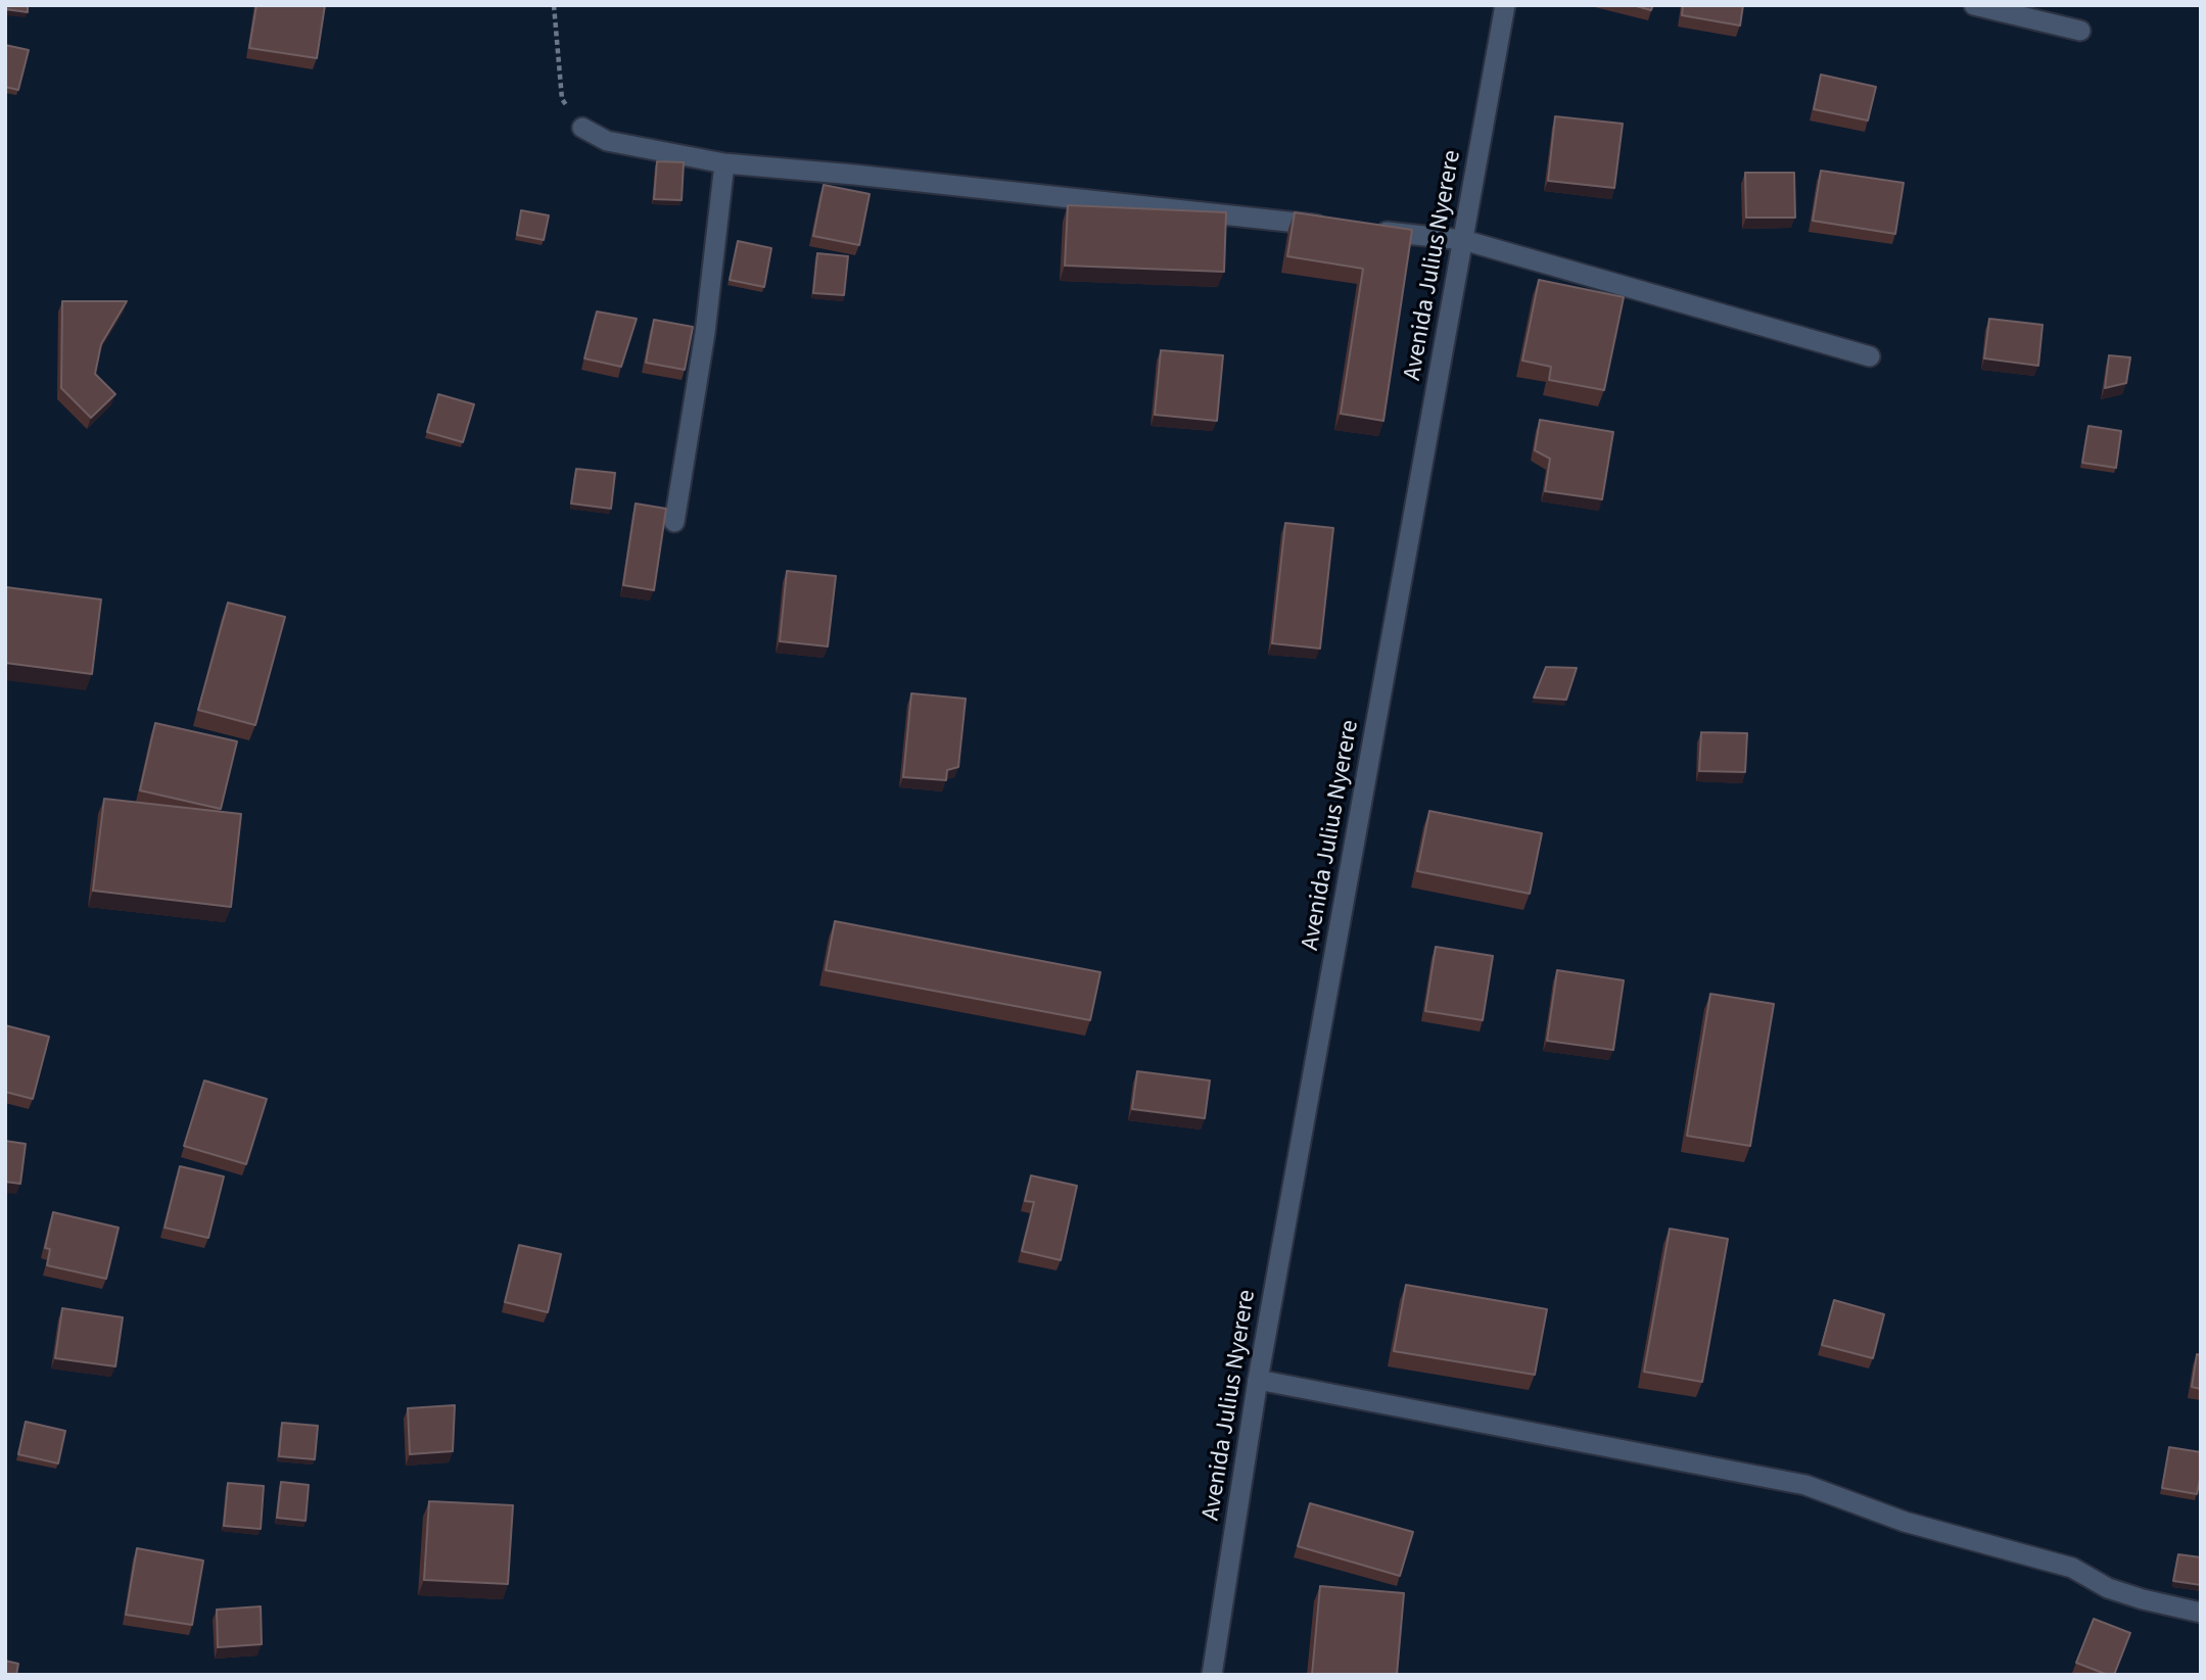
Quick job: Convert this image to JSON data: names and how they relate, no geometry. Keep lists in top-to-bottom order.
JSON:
{
  "streets": {
    "street": ["Avenida Julius Nyerere"]
  }
}
